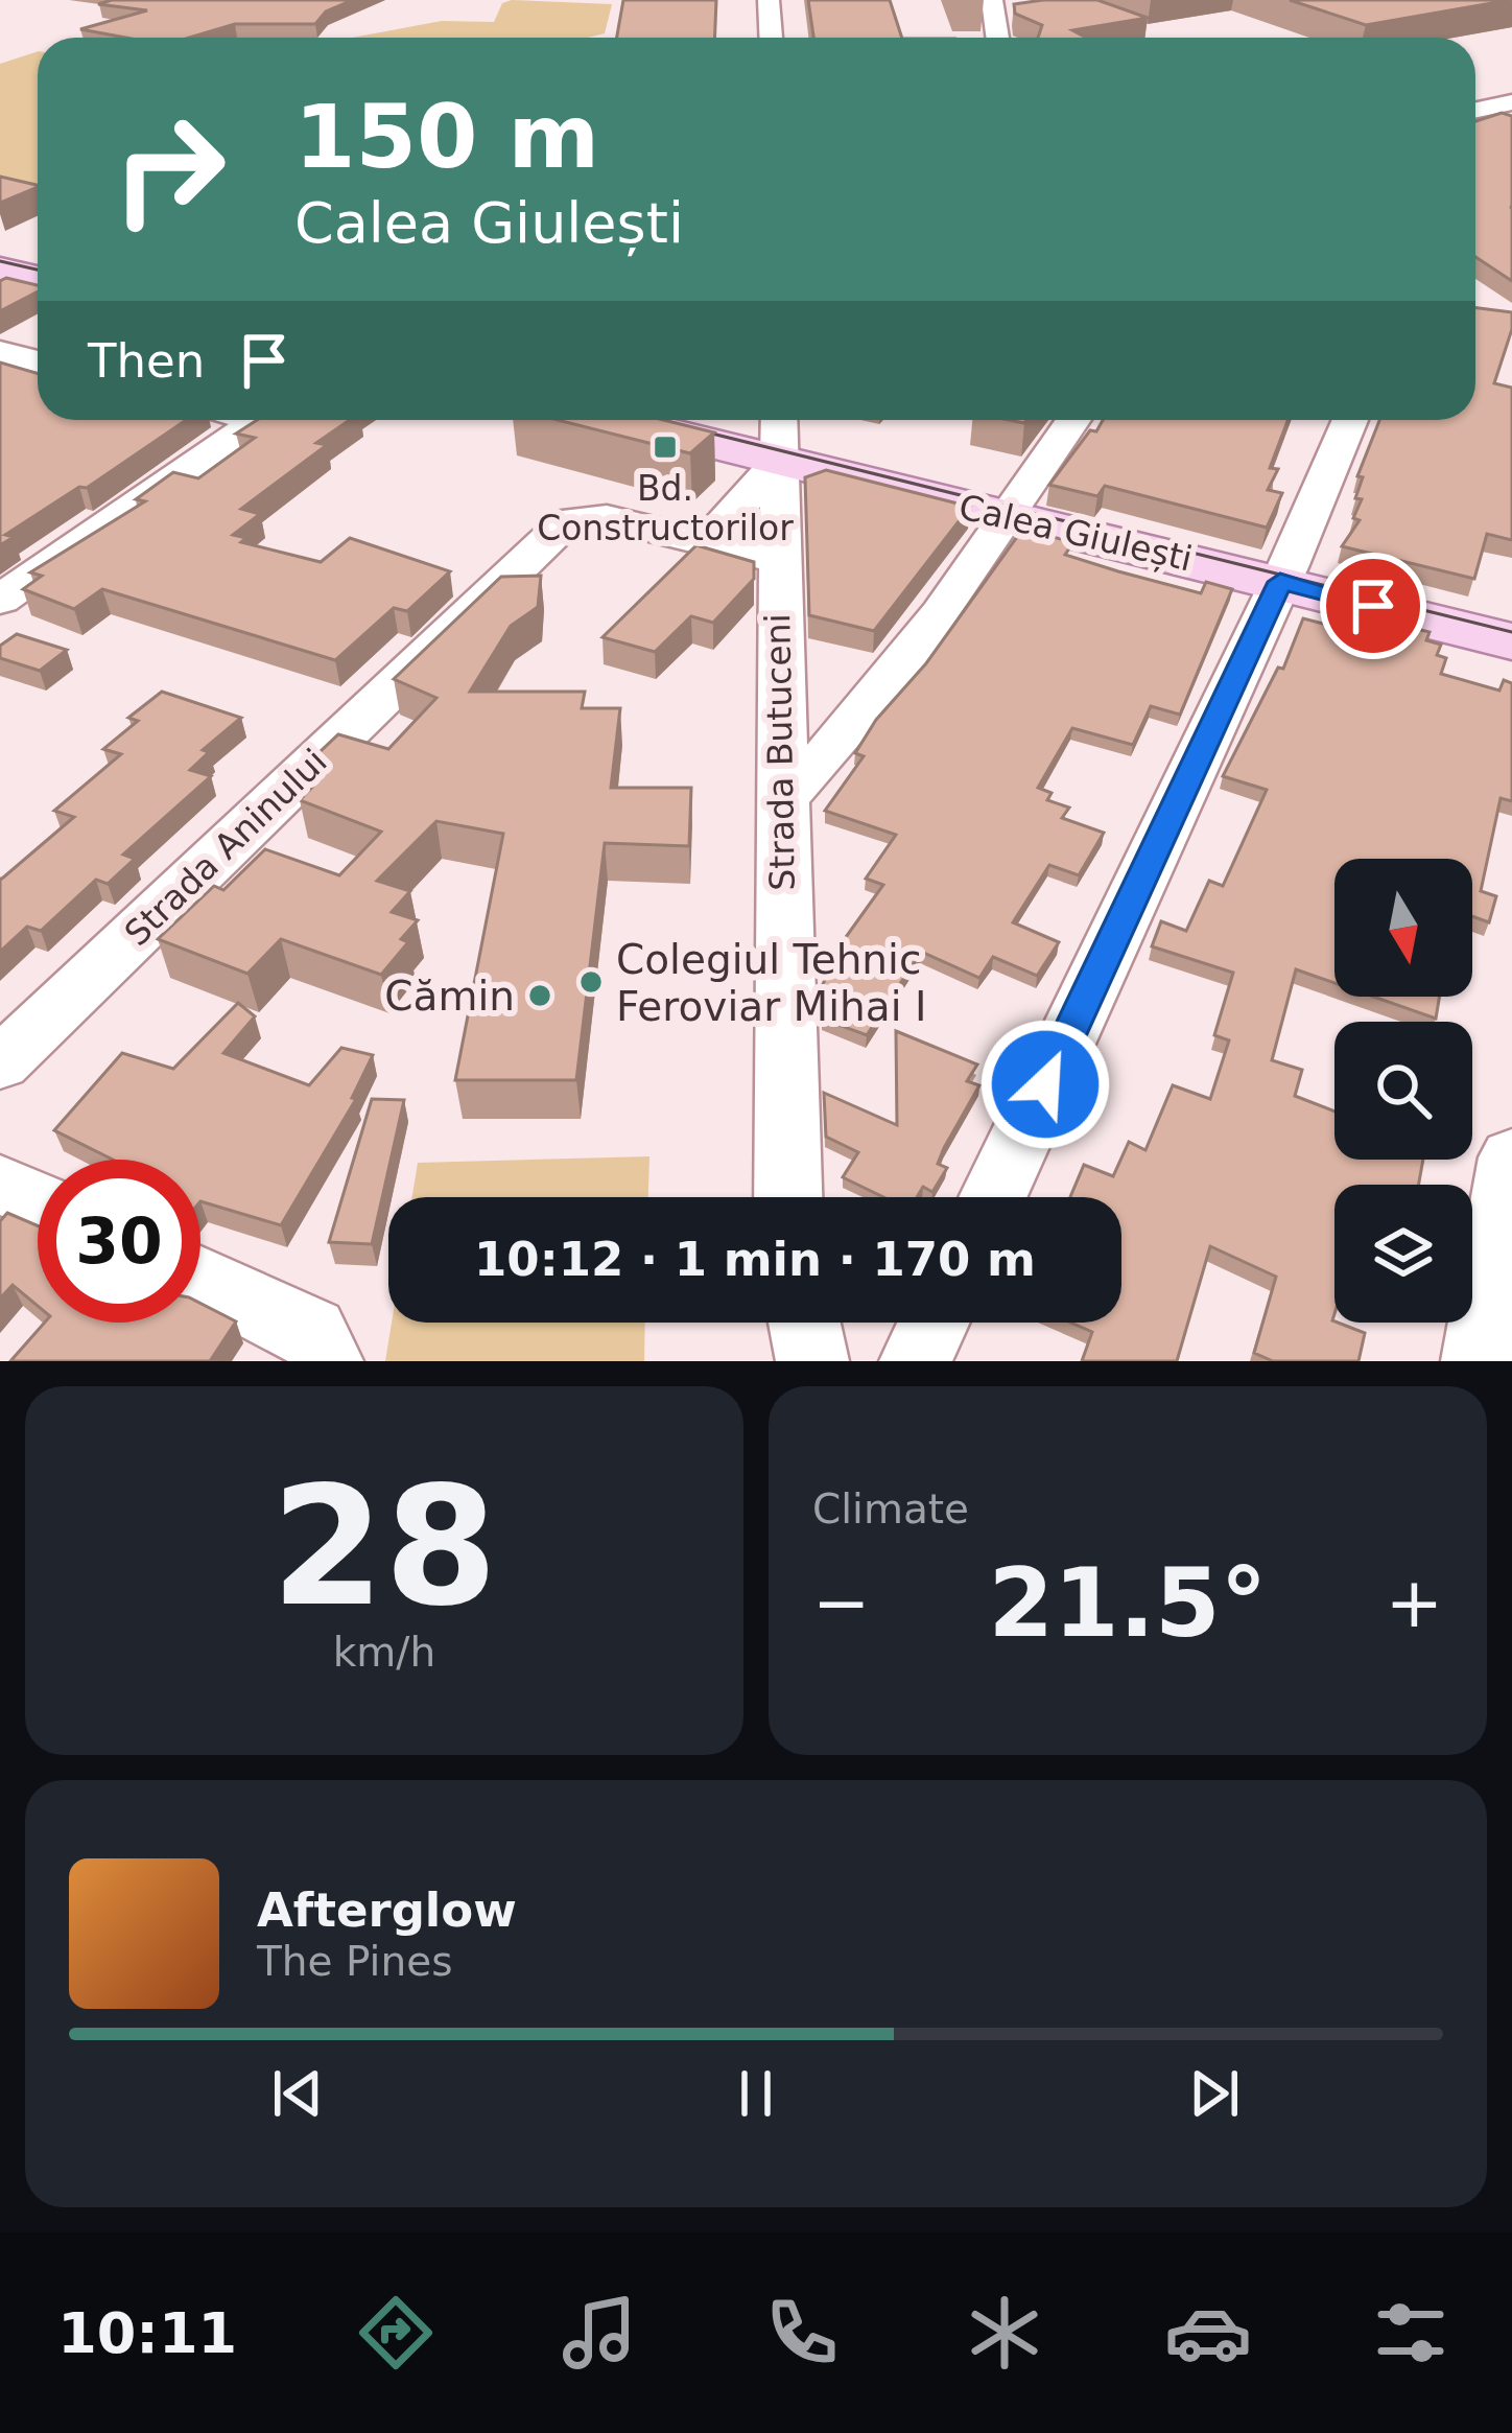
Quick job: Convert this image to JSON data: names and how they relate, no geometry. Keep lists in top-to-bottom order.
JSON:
{
  "streets": {
    "main road": ["Calea Giulești"],
    "street": ["Strada Butuceni", "Strada Aninului"]
  },
  "crossings": [
    ["Calea Giulești", "Strada Butuceni"],
    ["Strada Butuceni", "Strada Aninului"]
  ],
  "places": {
    "transit": ["Bd. Constructorilor"],
    "other": ["Colegiul Tehnic Feroviar Mihai I", "Cămin"]
  },
  "north": "bottom",
  "page": {
    "turn": ["150 m", "Calea Giulești"],
    "then": "Then",
    "limit": "30",
    "trip": "10:12 · 1 min · 170 m",
    "tile": [
      ["28", "km/h"],
      "Climate"
    ],
    "heat": ["−", "21.5°", "+"],
    "song": ["Afterglow", "The Pines"],
    "tabs": "10:11"
  }
}
